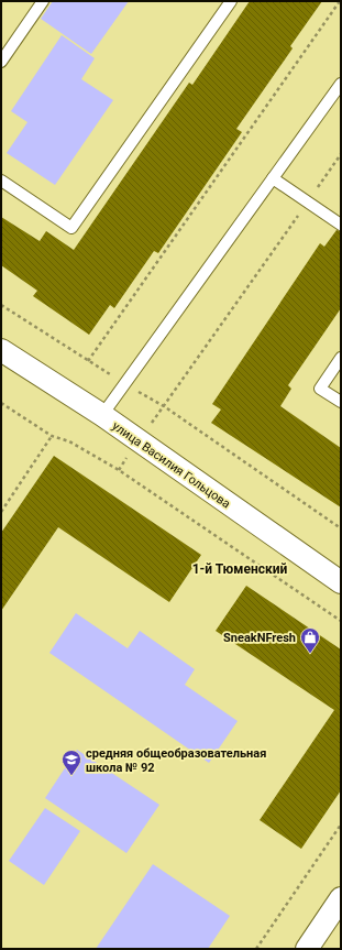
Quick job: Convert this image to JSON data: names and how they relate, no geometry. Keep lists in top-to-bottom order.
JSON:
{
  "streets": {
    "street": ["улица Василия Гольцова"]
  },
  "districts": ["1-й Тюменский"],
  "places": {
    "shop": ["SneakNFresh"],
    "school or university": ["средняя общеобразовательная школа № 92"]
  }
}
